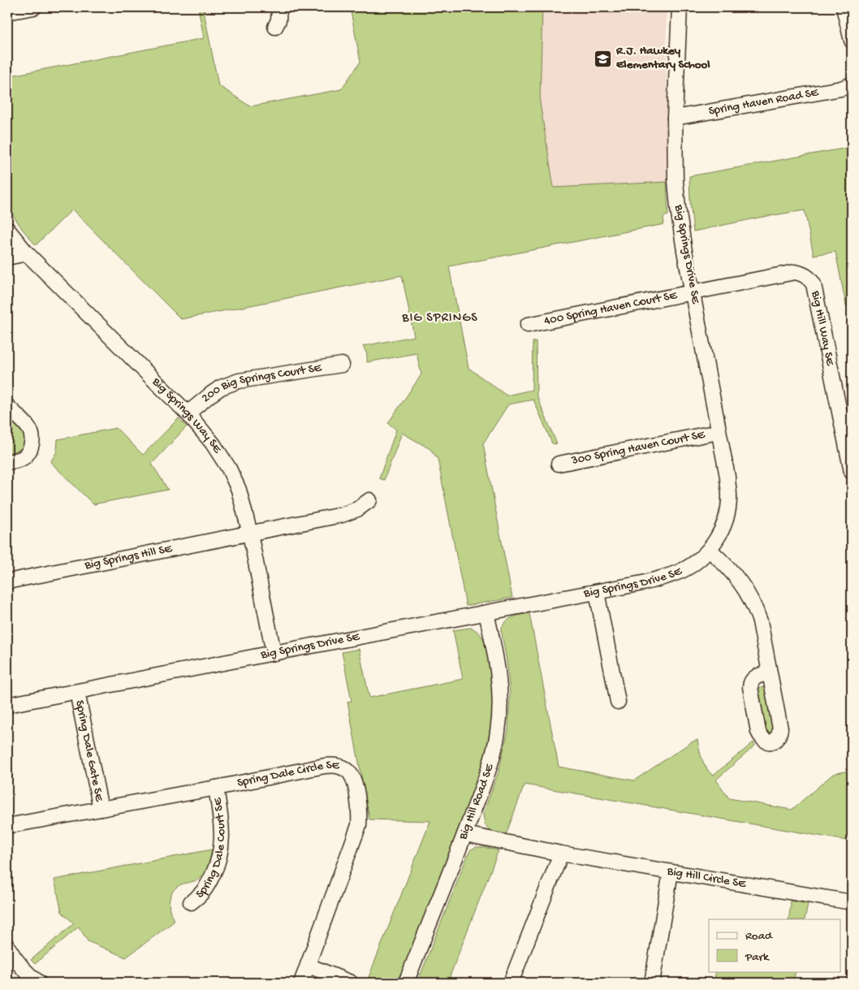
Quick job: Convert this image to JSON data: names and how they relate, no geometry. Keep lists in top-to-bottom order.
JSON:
{
  "streets": {
    "street": [
      "Spring Haven Road SE",
      "Big Springs Drive SE",
      "400 Spring Haven Court SE",
      "Big Hill Way SE",
      "200 Big Springs Court SE",
      "Big Springs Way SE",
      "300 Spring Haven Court SE",
      "Big Springs Hill SE",
      "Spring Dale Gate SE",
      "Spring Dale Circle SE",
      "Big Hill Road SE",
      "Spring Dale Court SE",
      "Big Hill Circle SE"
    ]
  },
  "crossings": [
    ["Spring Haven Road SE", "Big Springs Drive SE"],
    ["Big Springs Drive SE", "400 Spring Haven Court SE"],
    ["Big Springs Drive SE", "Big Hill Way SE"],
    ["Big Springs Drive SE", "Big Springs Way SE"],
    ["Big Springs Drive SE", "300 Spring Haven Court SE"],
    ["Big Springs Drive SE", "Spring Dale Gate SE"],
    ["Big Springs Drive SE", "Big Hill Road SE"],
    ["400 Spring Haven Court SE", "Big Hill Way SE"],
    ["200 Big Springs Court SE", "Big Springs Way SE"],
    ["Big Springs Way SE", "Big Springs Hill SE"],
    ["Spring Dale Gate SE", "Spring Dale Circle SE"],
    ["Spring Dale Circle SE", "Spring Dale Court SE"],
    ["Big Hill Road SE", "Big Hill Circle SE"]
  ],
  "districts": ["BIG SPRINGS"],
  "places": {
    "school or university": ["R.J. Hawkey Elementary School"]
  },
  "legend": ["Road", "Park"]
}
